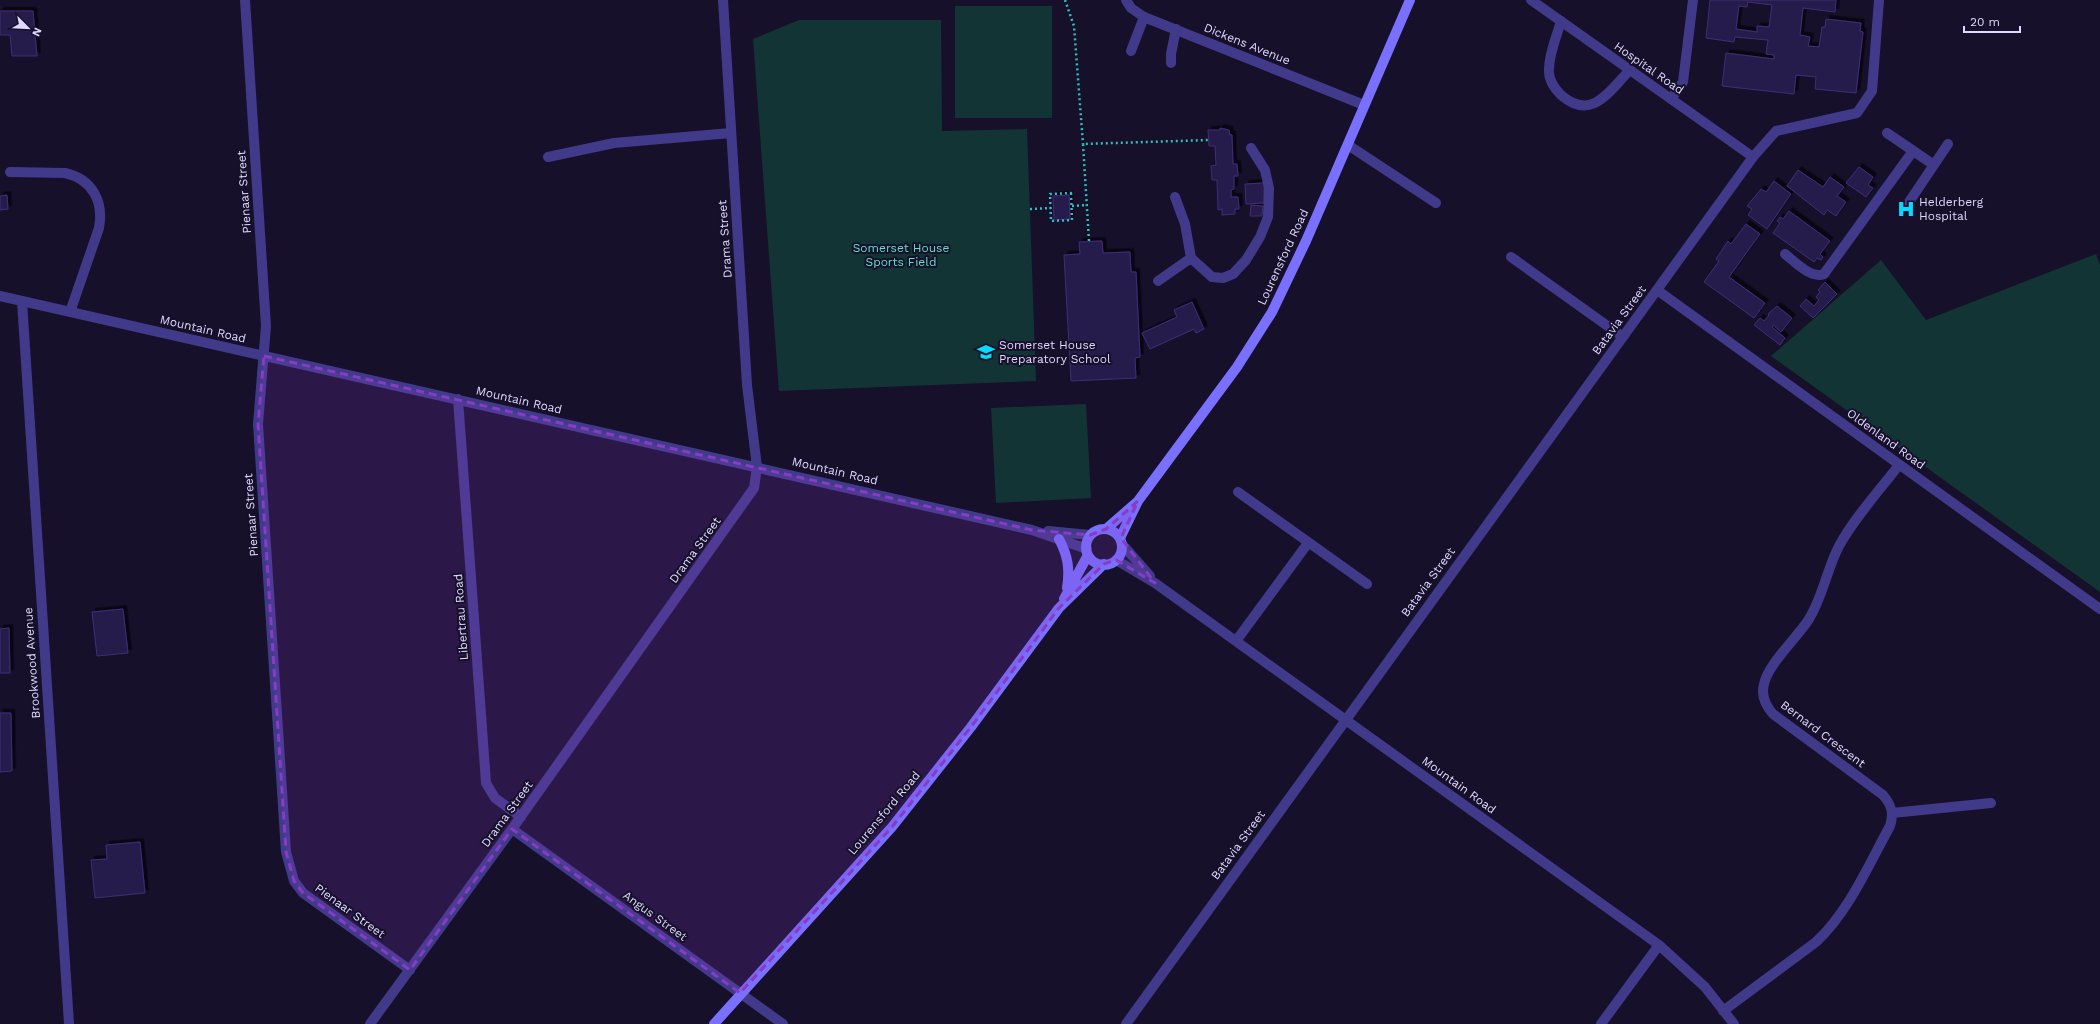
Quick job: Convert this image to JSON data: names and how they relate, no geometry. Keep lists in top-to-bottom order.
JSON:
{
  "streets": {
    "street": [
      "Dickens Avenue",
      "Hospital Road",
      "Pienaar Street",
      "Drama Street",
      "Lourensford Road",
      "Batavia Street",
      "Mountain Road",
      "Oldenland Road",
      "Libertrau Road",
      "Brookwood Avenue",
      "Bernard Crescent",
      "Angus Street"
    ]
  },
  "crossings": [
    ["Dickens Avenue", "Lourensford Road"],
    ["Hospital Road", "Batavia Street"],
    ["Pienaar Street", "Drama Street"],
    ["Pienaar Street", "Mountain Road"],
    ["Drama Street", "Mountain Road"],
    ["Drama Street", "Libertrau Road"],
    ["Drama Street", "Angus Street"],
    ["Lourensford Road", "Mountain Road"],
    ["Lourensford Road", "Angus Street"],
    ["Batavia Street", "Mountain Road"],
    ["Batavia Street", "Oldenland Road"],
    ["Mountain Road", "Libertrau Road"],
    ["Mountain Road", "Brookwood Avenue"],
    ["Oldenland Road", "Bernard Crescent"]
  ],
  "parks": ["Somerset House Sports Field"],
  "places": {
    "hospital": ["Helderberg Hospital"],
    "school or university": ["Somerset House Preparatory School"]
  },
  "scale_bar": "20 m",
  "north": "bottom right"
}
